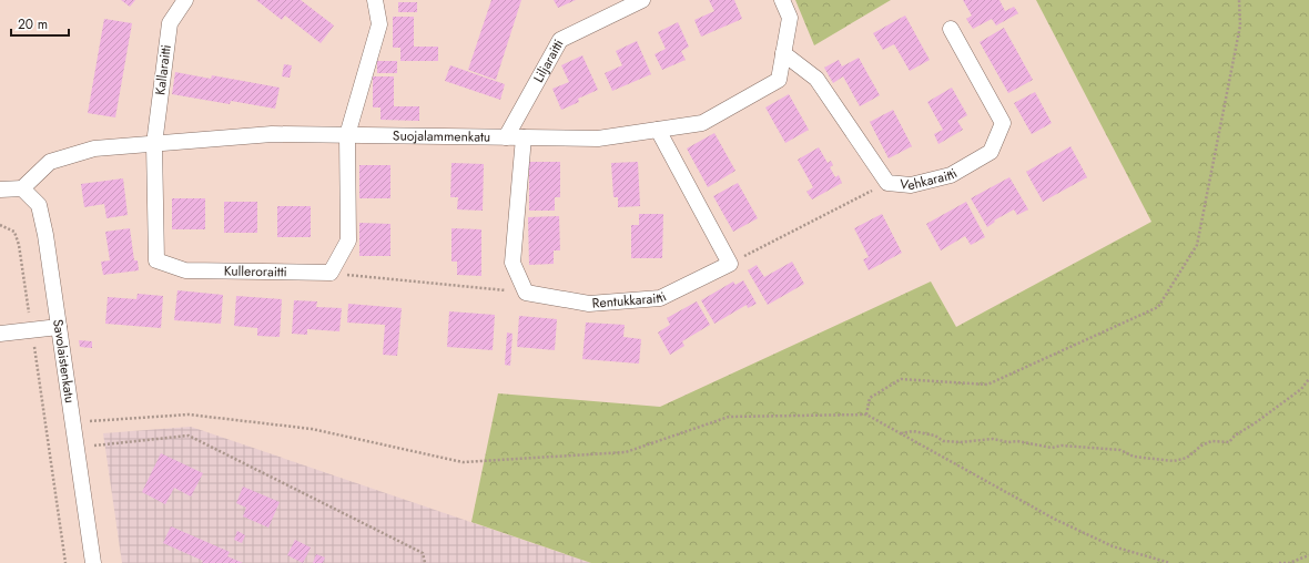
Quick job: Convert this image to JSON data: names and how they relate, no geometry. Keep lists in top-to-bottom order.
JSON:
{
  "streets": {
    "street": [
      "Liljaraitti",
      "Kallaraitti",
      "Suojalammenkatu",
      "Vehkaraitti",
      "Kulleroraitti",
      "Rentukkaraitti",
      "Savolaistenkatu"
    ]
  },
  "crossings": [
    ["Liljaraitti", "Suojalammenkatu"],
    ["Kallaraitti", "Suojalammenkatu"],
    ["Kallaraitti", "Kulleroraitti"],
    ["Suojalammenkatu", "Vehkaraitti"],
    ["Suojalammenkatu", "Kulleroraitti"],
    ["Suojalammenkatu", "Savolaistenkatu"]
  ],
  "scale_bar": "20 m"
}
